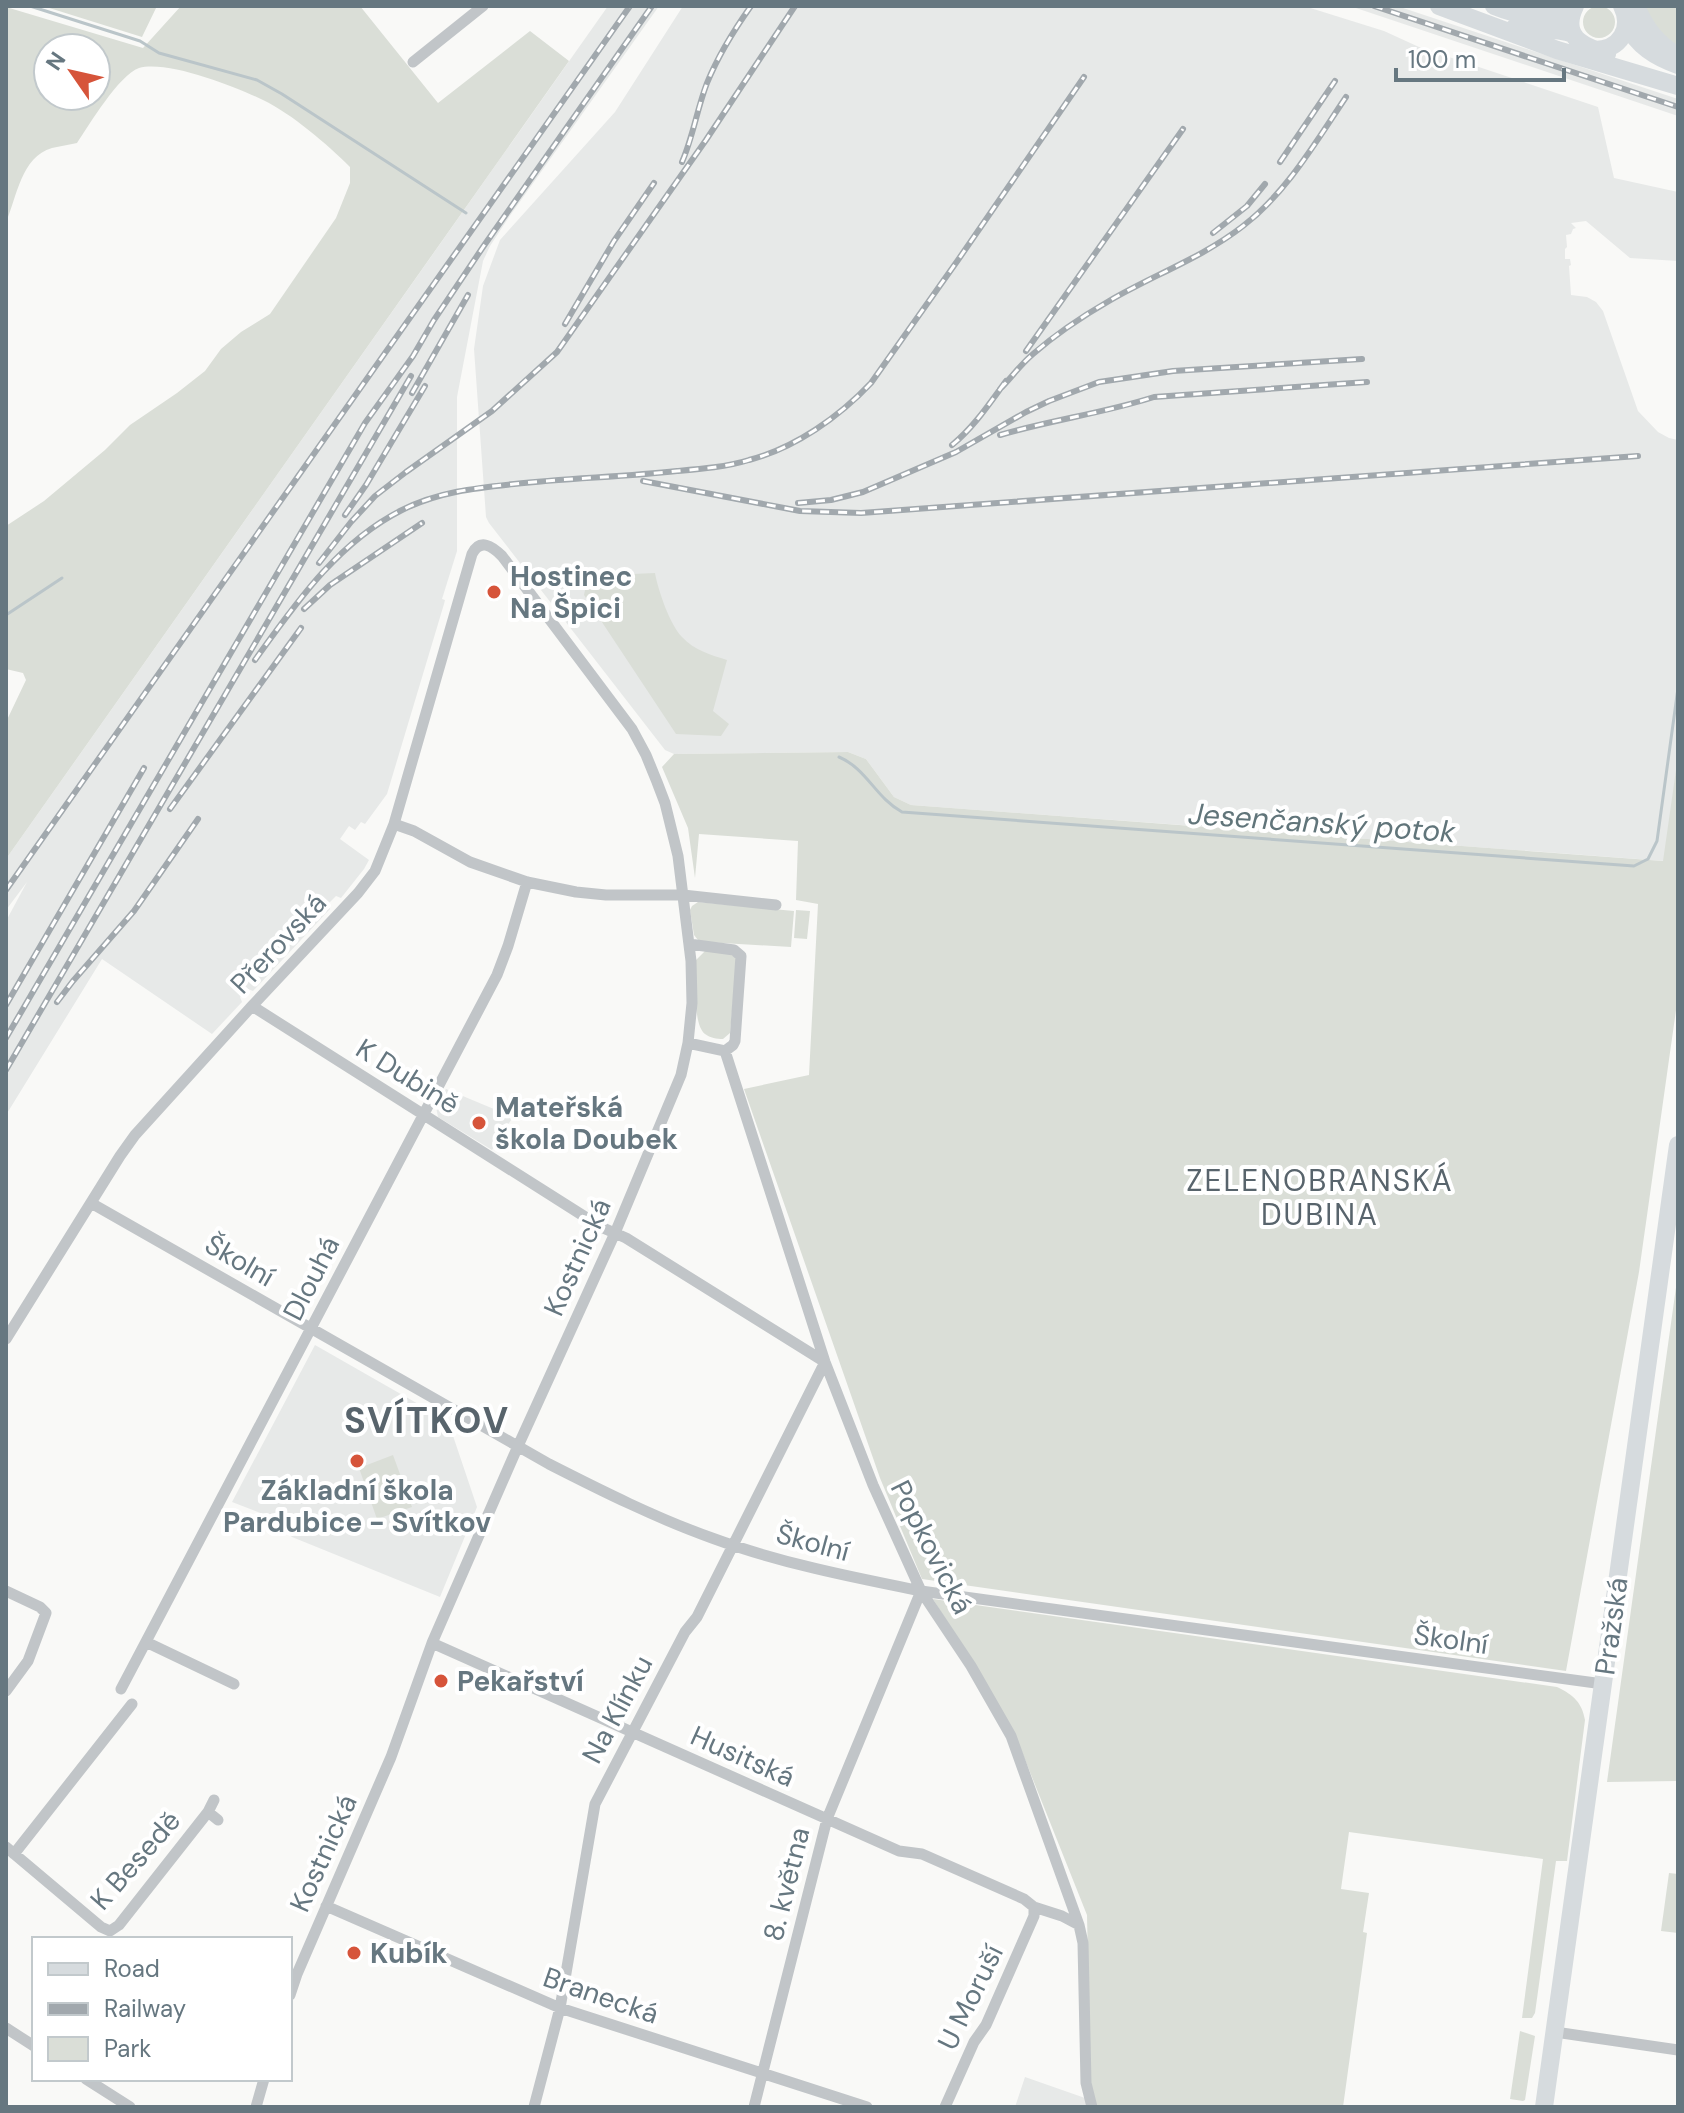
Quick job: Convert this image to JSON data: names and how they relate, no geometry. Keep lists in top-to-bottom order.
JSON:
{
  "streets": {
    "main road": ["Pražská"],
    "street": [
      "Přerovská",
      "K Dubině",
      "Kostnická",
      "Školní",
      "Dlouhá",
      "Popkovická",
      "Na Klínku",
      "Husitská",
      "K Besedě",
      "8. května",
      "Branecká",
      "U Moruší"
    ]
  },
  "crossings": [
    ["Přerovská", "K Dubině"],
    ["Přerovská", "Kostnická"],
    ["Přerovská", "Školní"],
    ["K Dubině", "Kostnická"],
    ["K Dubině", "Dlouhá"],
    ["K Dubině", "Popkovická"],
    ["K Dubině", "Na Klínku"],
    ["Kostnická", "Školní"],
    ["Kostnická", "Husitská"],
    ["Kostnická", "Branecká"],
    ["Školní", "Dlouhá"],
    ["Školní", "Popkovická"],
    ["Školní", "Pražská"],
    ["Školní", "Na Klínku"],
    ["Školní", "8. května"],
    ["Popkovická", "Na Klínku"],
    ["Popkovická", "Husitská"],
    ["Popkovická", "8. května"],
    ["Na Klínku", "Husitská"],
    ["Na Klínku", "Branecká"],
    ["Husitská", "8. května"],
    ["Husitská", "U Moruší"],
    ["8. května", "Branecká"]
  ],
  "districts": ["ZELENOBRANSKÁ DUBINA", "SVÍTKOV"],
  "water": ["Jesenčanský potok"],
  "places": [
    "Hostinec Na Špici",
    "Mateřská škola Doubek",
    "Základní škola Pardubice - Svítkov",
    "Pekařství",
    "Kubík"
  ],
  "legend": ["Road", "Railway", "Park"],
  "scale_bar": "100 m",
  "north": "top left"
}
